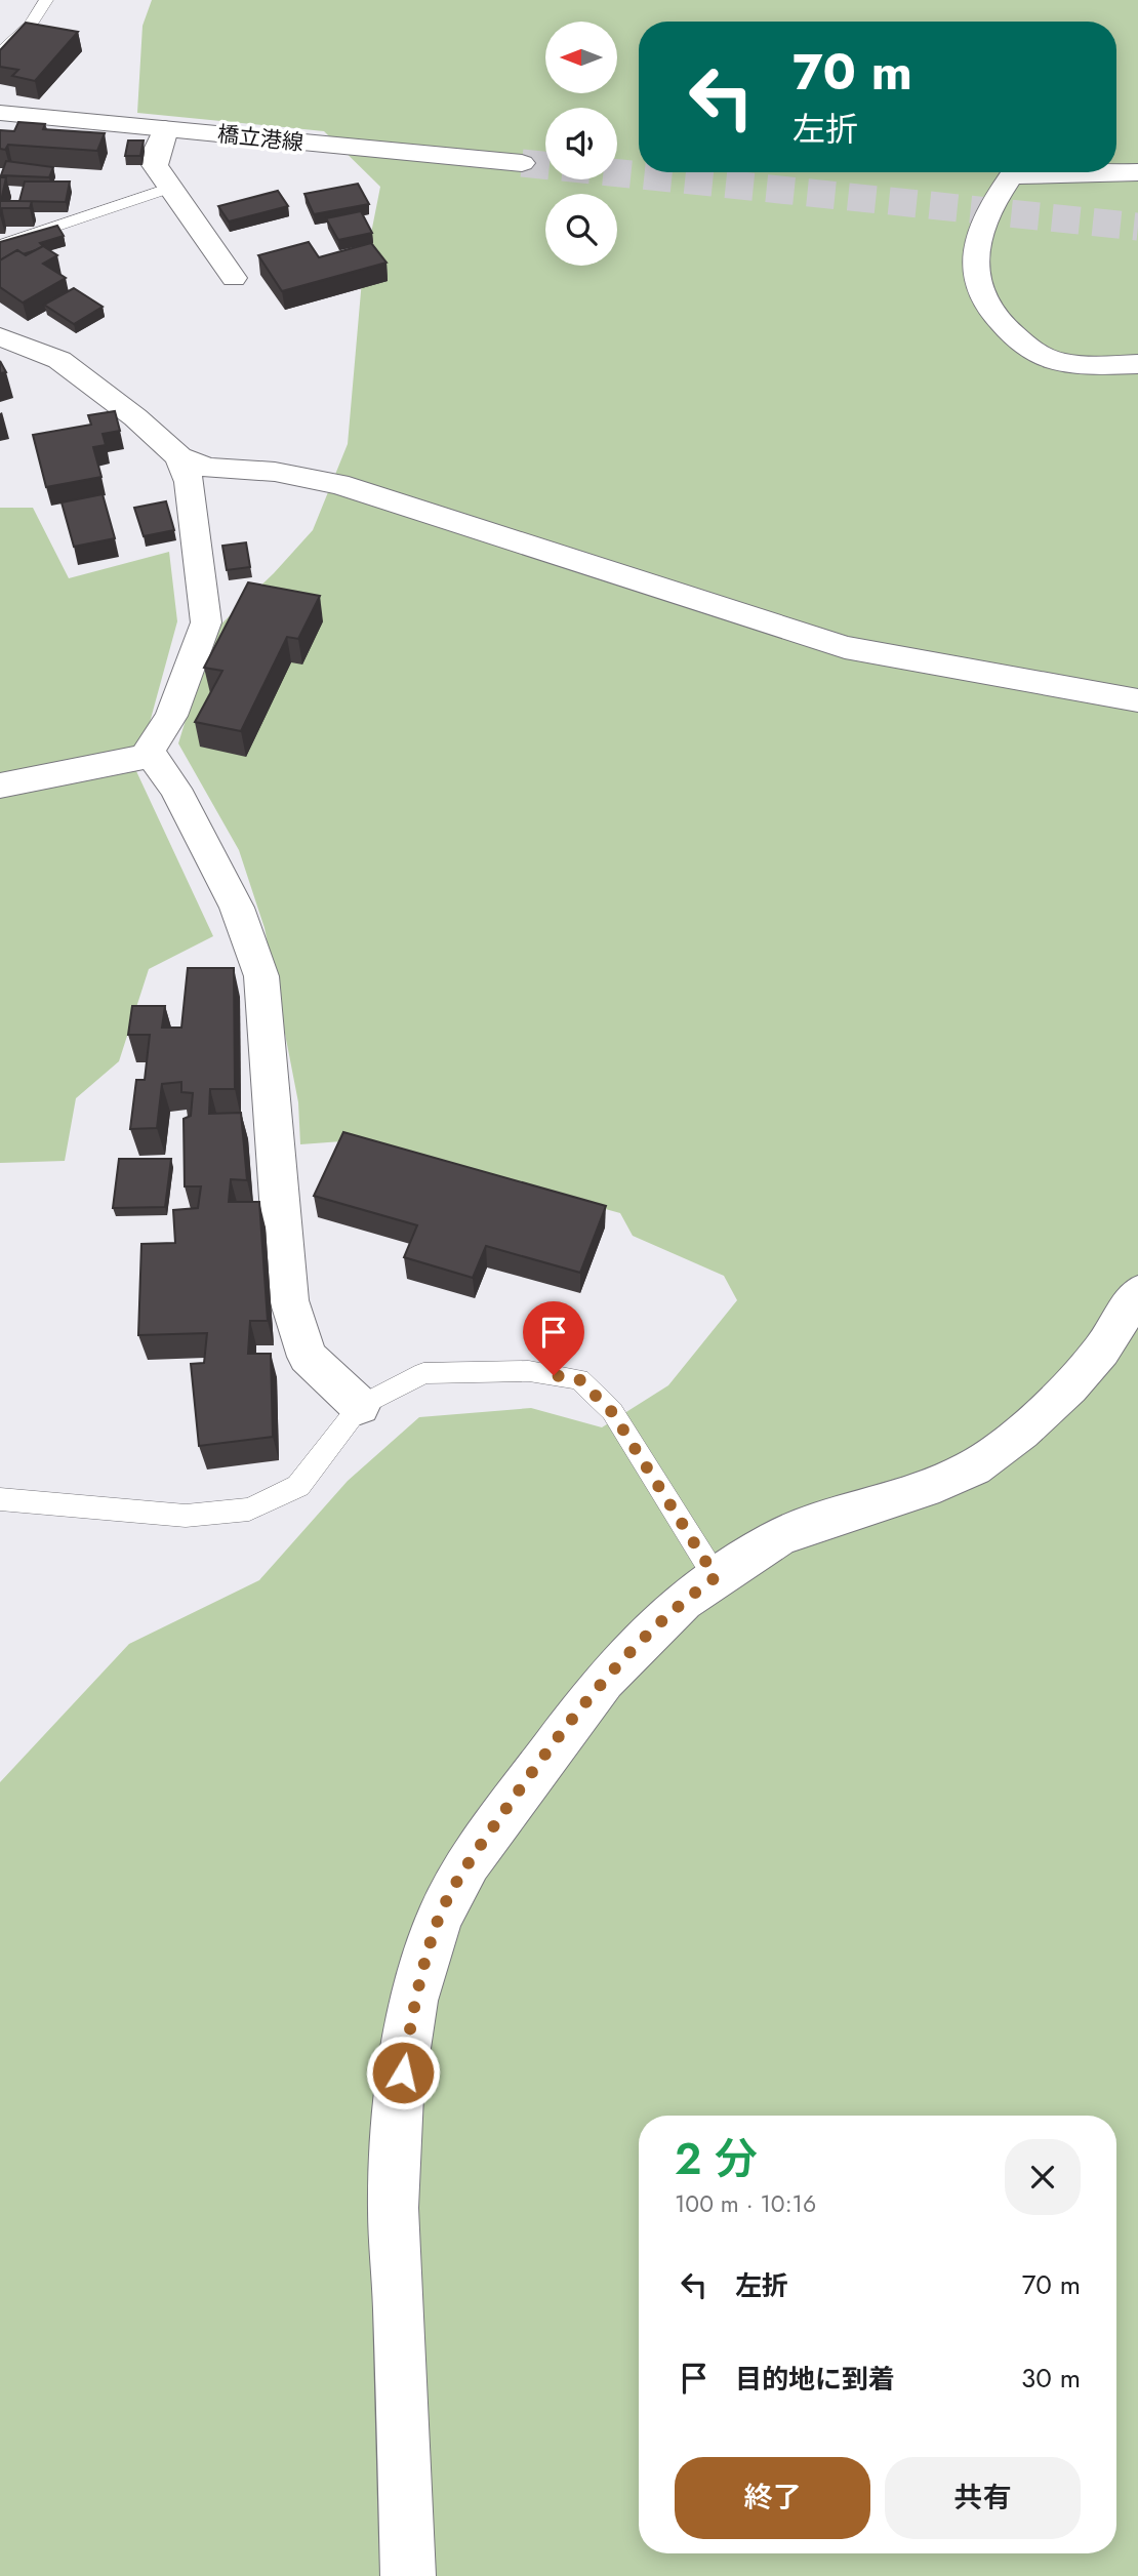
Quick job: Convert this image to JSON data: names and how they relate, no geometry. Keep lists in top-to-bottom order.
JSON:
{
  "streets": {
    "street": ["橋立港線"]
  },
  "north": "left",
  "page": {
    "turn": ["70 m", "左折"],
    "heading": ["2 分", "100 m · 10:16"],
    "list": [
      {
        "name": "左折",
        "value": "70 m"
      },
      {
        "name": "目的地に到着",
        "value": "30 m"
      }
    ],
    "buttons": ["終了", "共有"]
  }
}
